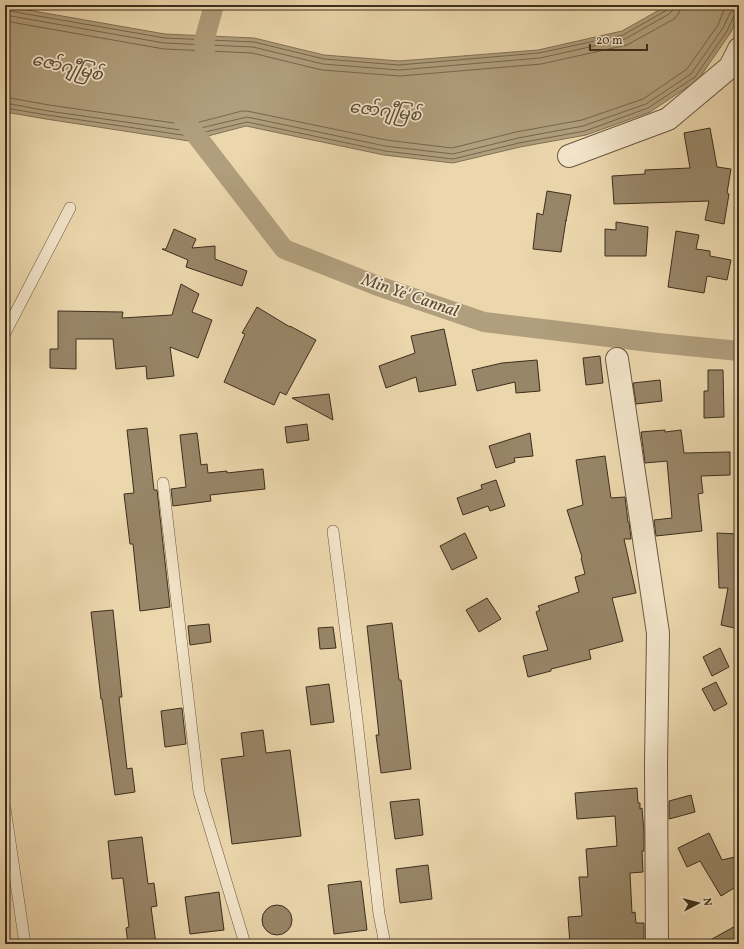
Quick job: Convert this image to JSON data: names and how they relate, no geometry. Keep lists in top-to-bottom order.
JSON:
{
  "water": ["ဇော်ဂျီမြစ်", "Min Ye' Cannal"],
  "scale_bar": "20 m",
  "north": "right"
}
